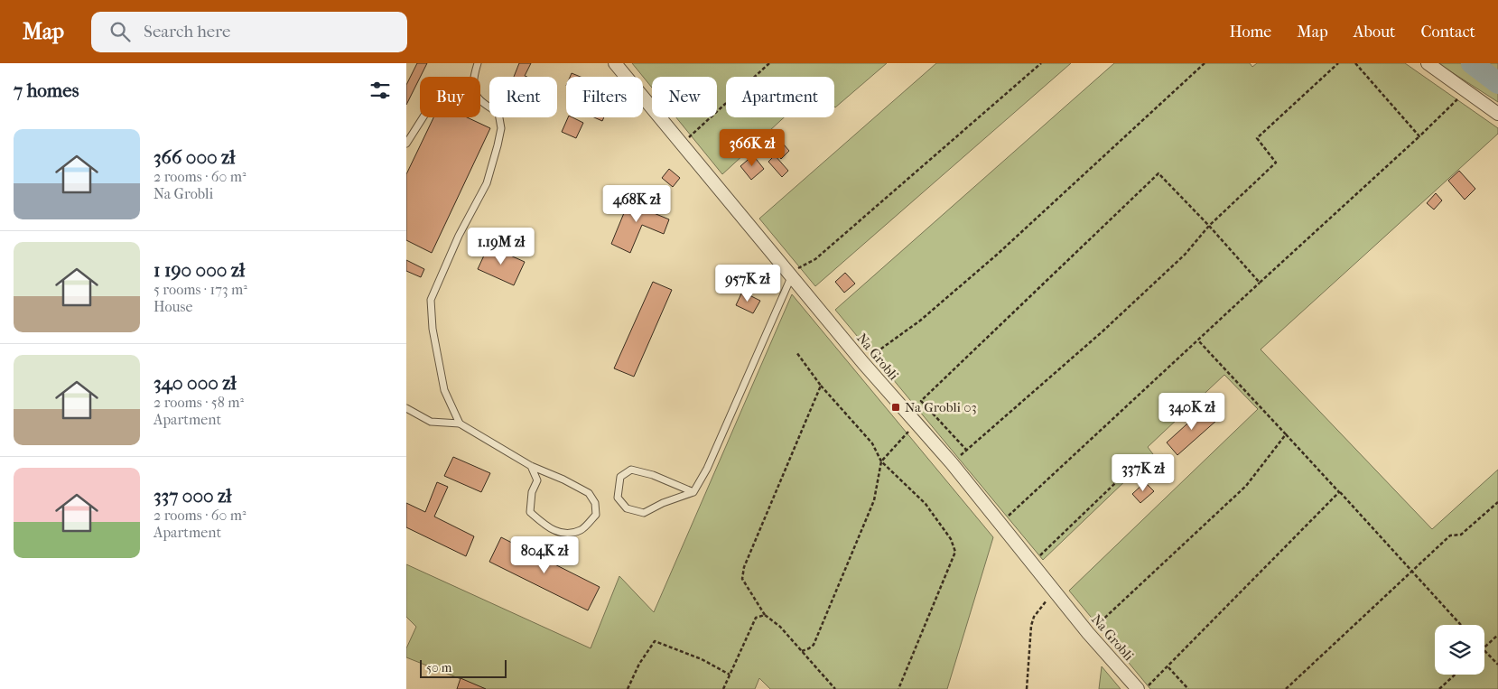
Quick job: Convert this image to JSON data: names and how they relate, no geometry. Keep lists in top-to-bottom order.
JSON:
{
  "streets": {
    "street": ["Na Grobli"]
  },
  "places": {
    "transit": ["Na Grobli 03"]
  },
  "scale_bar": "50 m",
  "page": {
    "header": "Map",
    "search": "Search here",
    "nav": [
      "Home",
      "Map",
      "About",
      "Contact"
    ],
    "heading": "7 homes",
    "chip": [
      "Buy",
      "Rent",
      "Filters",
      "New",
      "Apartment"
    ],
    "list": [
      {
        "name": "366 000 zł",
        "note": "2 rooms · 60 m² · Na Grobli"
      },
      {
        "name": "1 190 000 zł",
        "note": "5 rooms · 173 m² · House"
      },
      {
        "name": "340 000 zł",
        "note": "2 rooms · 58 m² · Apartment"
      },
      {
        "name": "337 000 zł",
        "note": "2 rooms · 60 m² · Apartment"
      }
    ],
    "price": [
      "366K zł",
      "468K zł",
      "1.19M zł",
      "957K zł",
      "340K zł",
      "337K zł",
      "804K zł"
    ],
    "scale": "50 m"
  }
}
